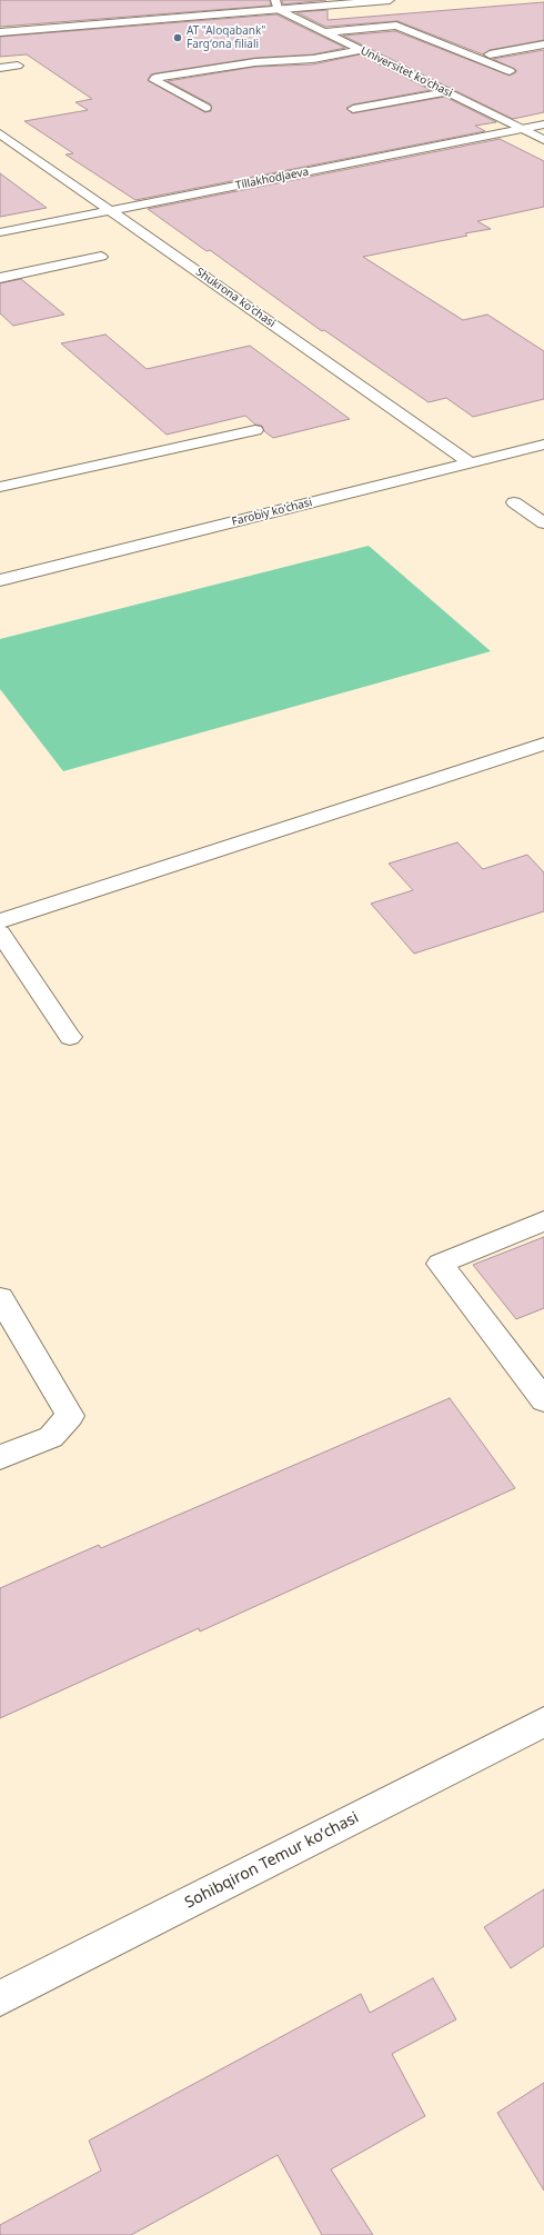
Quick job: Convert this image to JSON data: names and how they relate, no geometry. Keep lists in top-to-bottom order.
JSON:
{
  "streets": {
    "street": [
      "Universitet ko'chasi",
      "Tillakhodjaeva",
      "Shukrona koʻchasi",
      "Farobiy ko'chasi",
      "Sohibqiron Temur koʻchasi"
    ]
  },
  "crossings": [
    ["Universitet ko'chasi", "Tillakhodjaeva"],
    ["Tillakhodjaeva", "Shukrona koʻchasi"],
    ["Shukrona koʻchasi", "Farobiy ko'chasi"]
  ],
  "places": ["AT \"Aloqabank\" Fargʻona filiali"]
}
